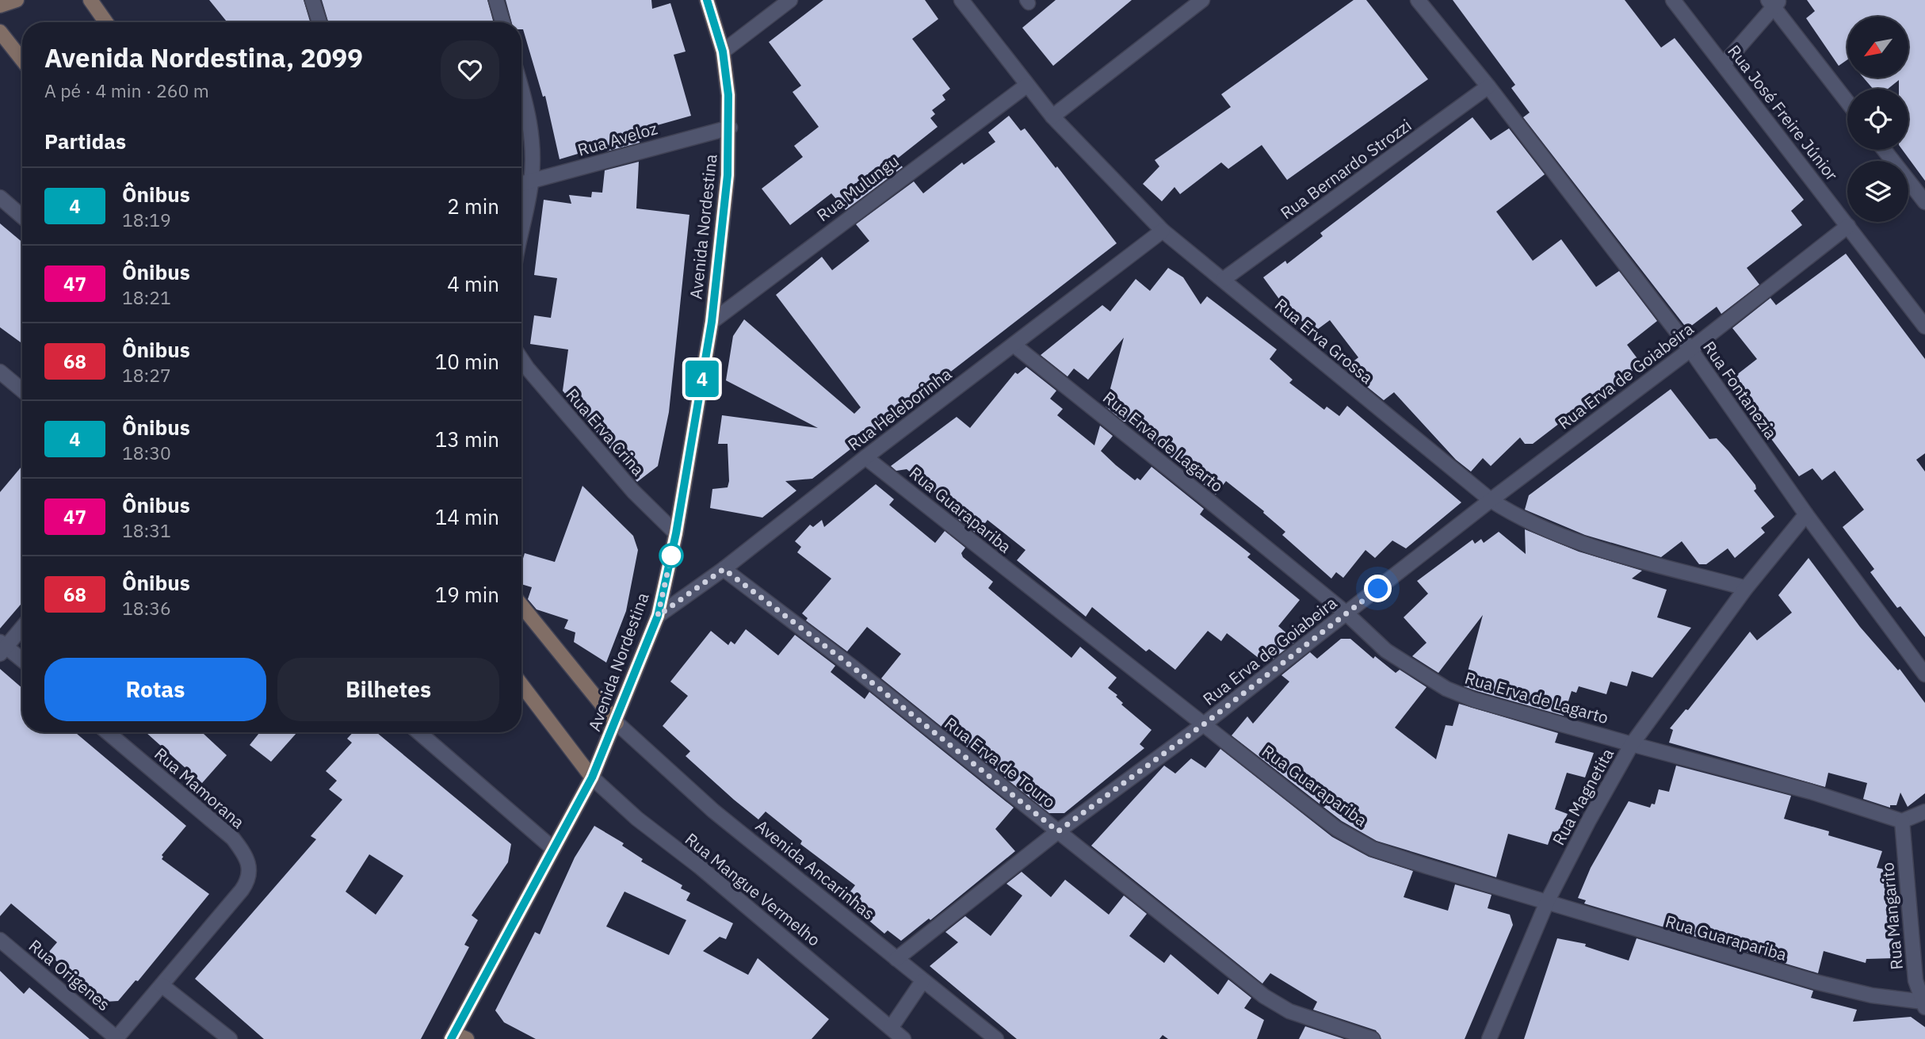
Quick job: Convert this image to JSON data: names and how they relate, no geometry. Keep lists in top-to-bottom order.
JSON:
{
  "streets": {
    "main road": ["Avenida Nordestina"],
    "street": [
      "Rua José Freire Júnior",
      "Rua Aveloz",
      "Rua Bernardo Strozzi",
      "Rua Mulungu",
      "Rua Erva Grossa",
      "Rua Erva de Goiabeira",
      "Rua Fontanezia",
      "Rua Heleborinha",
      "Rua Erva Crina",
      "Rua Erva de Lagarto",
      "Rua Guarapariba",
      "Rua Erva de Touro",
      "Rua Mamorana",
      "Rua Magnetita",
      "Avenida Ancarinhas",
      "Rua Mangue Vermelho",
      "Rua Mangarito",
      "Rua Origenes"
    ]
  },
  "crossings": [
    ["Rua José Freire Júnior", "Rua Erva de Goiabeira"],
    ["Rua Aveloz", "Avenida Nordestina"],
    ["Rua Bernardo Strozzi", "Rua Erva Grossa"],
    ["Rua Bernardo Strozzi", "Rua Fontanezia"],
    ["Rua Mulungu", "Avenida Nordestina"],
    ["Rua Mulungu", "Rua Erva Grossa"],
    ["Avenida Nordestina", "Rua Heleborinha"],
    ["Avenida Nordestina", "Rua Erva Crina"],
    ["Avenida Nordestina", "Avenida Ancarinhas"],
    ["Avenida Nordestina", "Rua Mangue Vermelho"],
    ["Rua Erva Grossa", "Rua Erva de Goiabeira"],
    ["Rua Erva Grossa", "Rua Heleborinha"],
    ["Rua Erva Grossa", "Rua Magnetita"],
    ["Rua Erva de Goiabeira", "Rua Fontanezia"],
    ["Rua Erva de Goiabeira", "Rua Erva de Lagarto"],
    ["Rua Erva de Goiabeira", "Rua Guarapariba"],
    ["Rua Erva de Goiabeira", "Rua Erva de Touro"],
    ["Rua Erva de Goiabeira", "Avenida Ancarinhas"],
    ["Rua Fontanezia", "Rua Magnetita"],
    ["Rua Heleborinha", "Rua Erva de Lagarto"],
    ["Rua Heleborinha", "Rua Guarapariba"],
    ["Rua Heleborinha", "Rua Erva de Touro"],
    ["Rua Erva de Lagarto", "Rua Magnetita"],
    ["Rua Erva de Lagarto", "Rua Mangarito"],
    ["Rua Guarapariba", "Rua Magnetita"],
    ["Rua Guarapariba", "Rua Mangarito"]
  ],
  "lines": ["bus line 4"],
  "north": "bottom left",
  "page": {
    "on_map": "4",
    "heading": [
      ["Avenida Nordestina, 2099", "A pé · 4 min · 260 m"],
      "Partidas"
    ],
    "list": [
      {
        "mark": "4",
        "name": "Ônibus",
        "note": "18:19",
        "value": "2 min"
      },
      {
        "mark": "47",
        "name": "Ônibus",
        "note": "18:21",
        "value": "4 min"
      },
      {
        "mark": "68",
        "name": "Ônibus",
        "note": "18:27",
        "value": "10 min"
      },
      {
        "mark": "4",
        "name": "Ônibus",
        "note": "18:30",
        "value": "13 min"
      },
      {
        "mark": "47",
        "name": "Ônibus",
        "note": "18:31",
        "value": "14 min"
      },
      {
        "mark": "68",
        "name": "Ônibus",
        "note": "18:36",
        "value": "19 min"
      }
    ],
    "buttons": ["Rotas", "Bilhetes"]
  }
}
